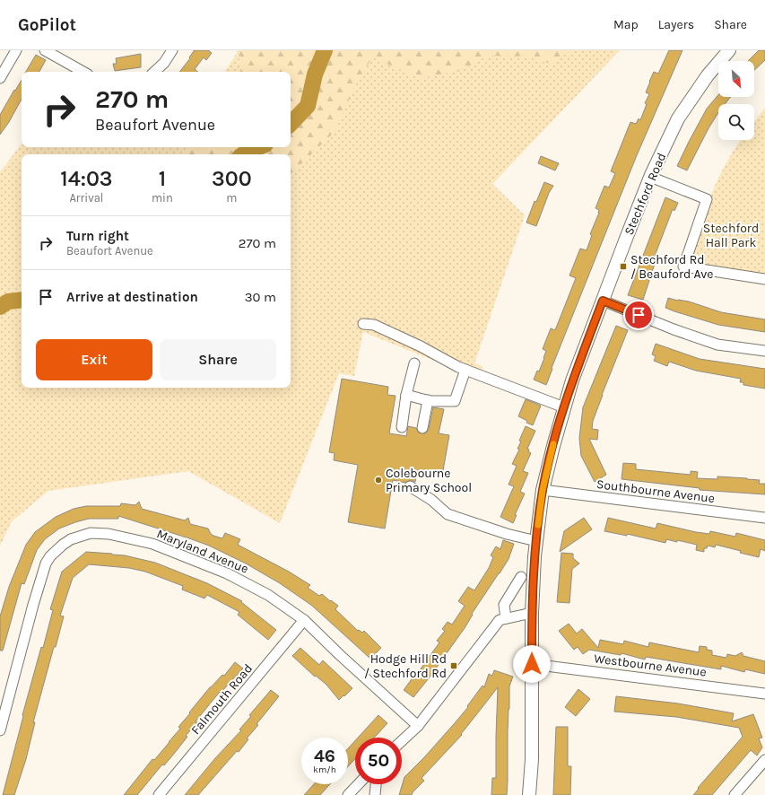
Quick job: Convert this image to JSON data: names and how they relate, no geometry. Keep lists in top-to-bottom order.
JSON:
{
  "streets": {
    "main road": ["Stechford Road"],
    "street": [
      "Southbourne Avenue",
      "Maryland Avenue",
      "Westbourne Avenue",
      "Falmouth Road"
    ]
  },
  "crossings": [
    ["Stechford Road", "Southbourne Avenue"],
    ["Stechford Road", "Westbourne Avenue"],
    ["Maryland Avenue", "Falmouth Road"]
  ],
  "parks": ["Stechford Hall Park"],
  "places": {
    "transit": ["Stechford Rd / Beauford Ave", "Hodge Hill Rd / Stechford Rd"],
    "other": ["Colebourne Primary School"]
  },
  "north": "bottom right",
  "page": {
    "header": "GoPilot",
    "nav": ["Map", "Layers", "Share"],
    "turn": ["270 m", "Beaufort Avenue"],
    "eta": [
      "14:03",
      "Arrival",
      "1",
      "min",
      "300",
      "m"
    ],
    "list": [
      {
        "name": "Turn right",
        "note": "Beaufort Avenue",
        "value": "270 m"
      },
      {
        "name": "Arrive at destination",
        "value": "30 m"
      }
    ],
    "buttons": ["Exit", "Share"],
    "speed": "46 km/h",
    "limit": "50"
  }
}
